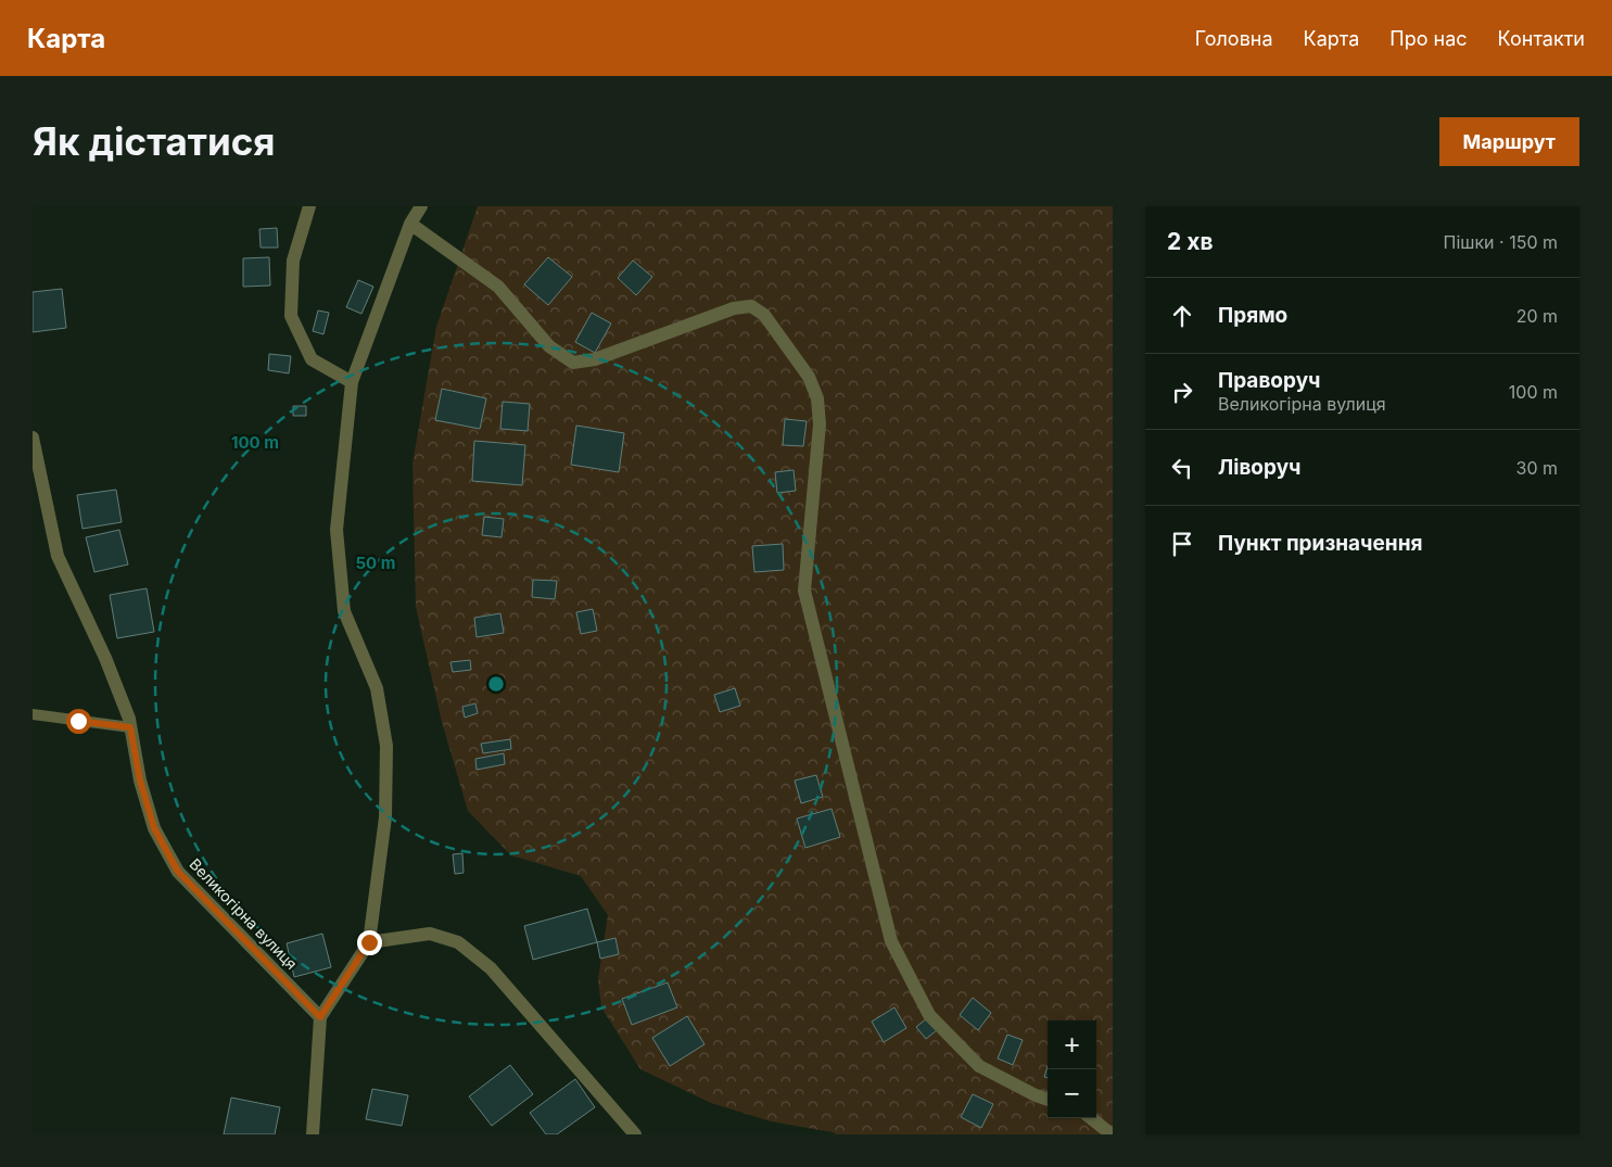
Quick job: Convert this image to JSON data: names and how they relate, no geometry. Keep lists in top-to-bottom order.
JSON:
{
  "streets": {
    "street": ["Великогірна вулиця"]
  },
  "page": {
    "header": "Карта",
    "nav": [
      "Головна",
      "Карта",
      "Про нас",
      "Контакти"
    ],
    "buttons": "Маршрут",
    "title": "Як дістатися",
    "heading": ["2 хв", "Пішки · 150 m"],
    "list": [
      ["Прямо", "20 m"],
      ["Праворуч", "Великогірна вулиця", "100 m"],
      ["Ліворуч", "30 m"],
      "Пункт призначення"
    ],
    "map_buttons": ["+", "−"]
  },
  "rings": ["100 m", "50 m"]
}
